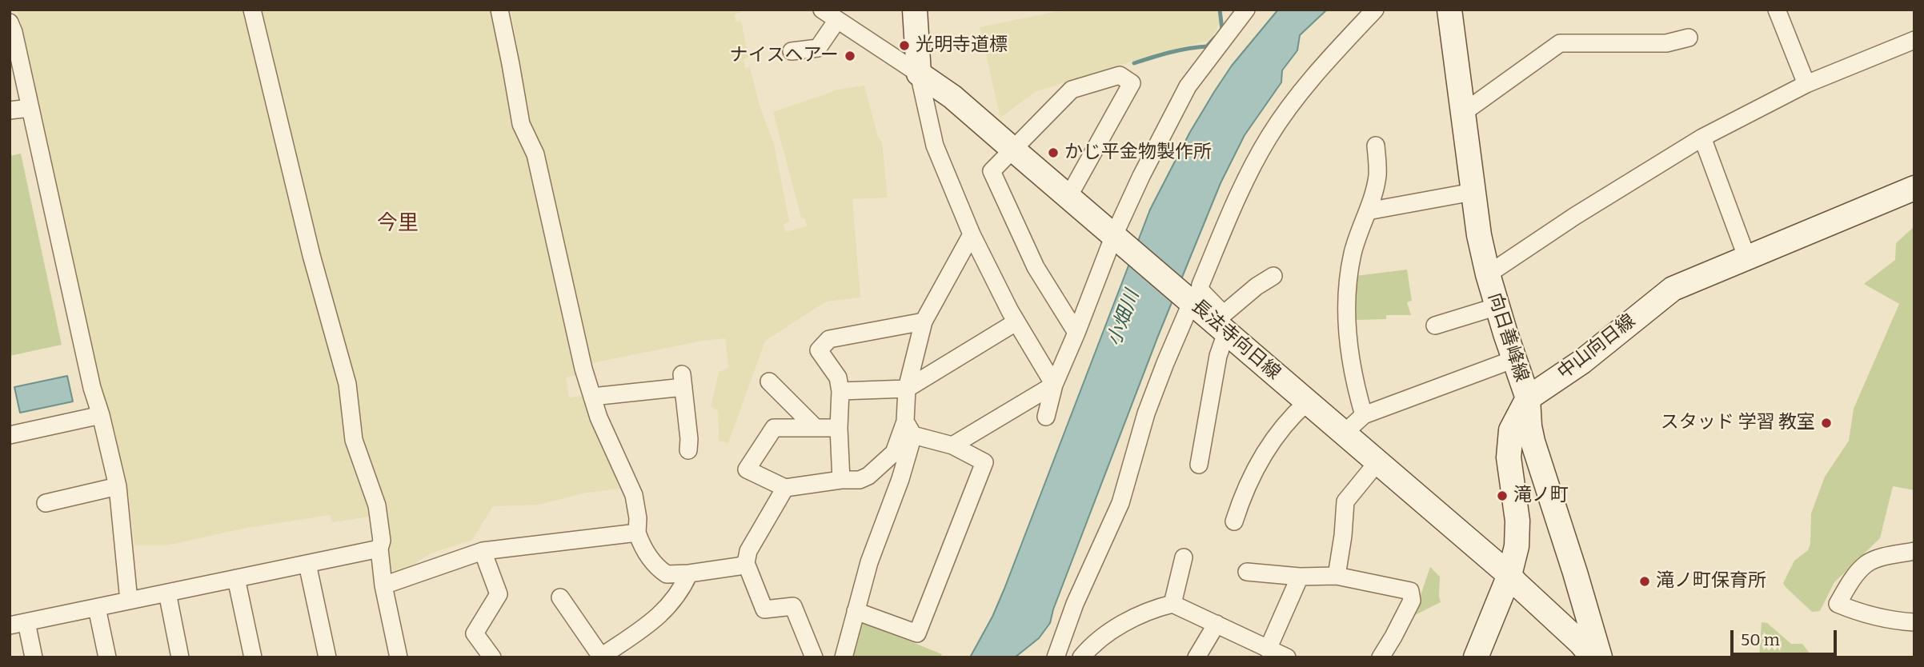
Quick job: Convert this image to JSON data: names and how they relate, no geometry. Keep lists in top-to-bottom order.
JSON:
{
  "streets": {
    "main road": ["向日善峰線", "長法寺向日線", "中山向日線"]
  },
  "crossings": [
    ["向日善峰線", "中山向日線"],
    ["長法寺向日線", "中山向日線"]
  ],
  "districts": ["今里"],
  "water": ["小畑川"],
  "places": [
    "光明寺道標",
    "ナイスヘアー",
    "かじ平金物製作所",
    "スタッド 学習 教室",
    "滝ノ町",
    "滝ノ町保育所"
  ],
  "scale_bar": "50 m"
}
